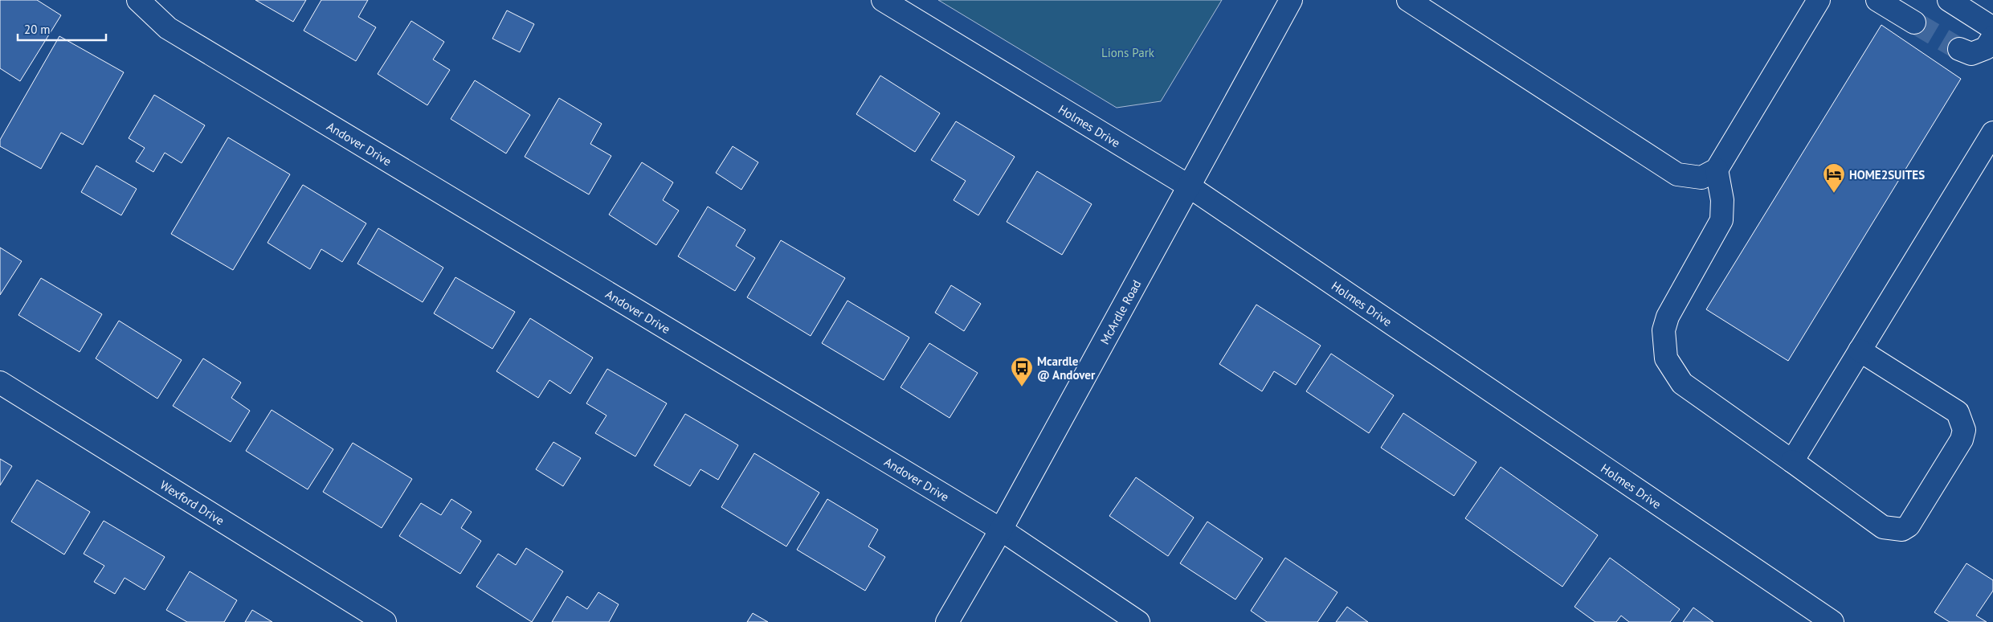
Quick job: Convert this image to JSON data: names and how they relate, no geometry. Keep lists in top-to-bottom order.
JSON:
{
  "streets": {
    "street": [
      "Holmes Drive",
      "Andover Drive",
      "McArdle Road",
      "Wexford Drive"
    ]
  },
  "crossings": [
    ["Holmes Drive", "McArdle Road"],
    ["Andover Drive", "McArdle Road"]
  ],
  "parks": ["Lions Park"],
  "places": {
    "hotel": ["HOME2SUITES"],
    "bus stop": ["Mcardle @ Andover"]
  },
  "scale_bar": "20 m"
}
